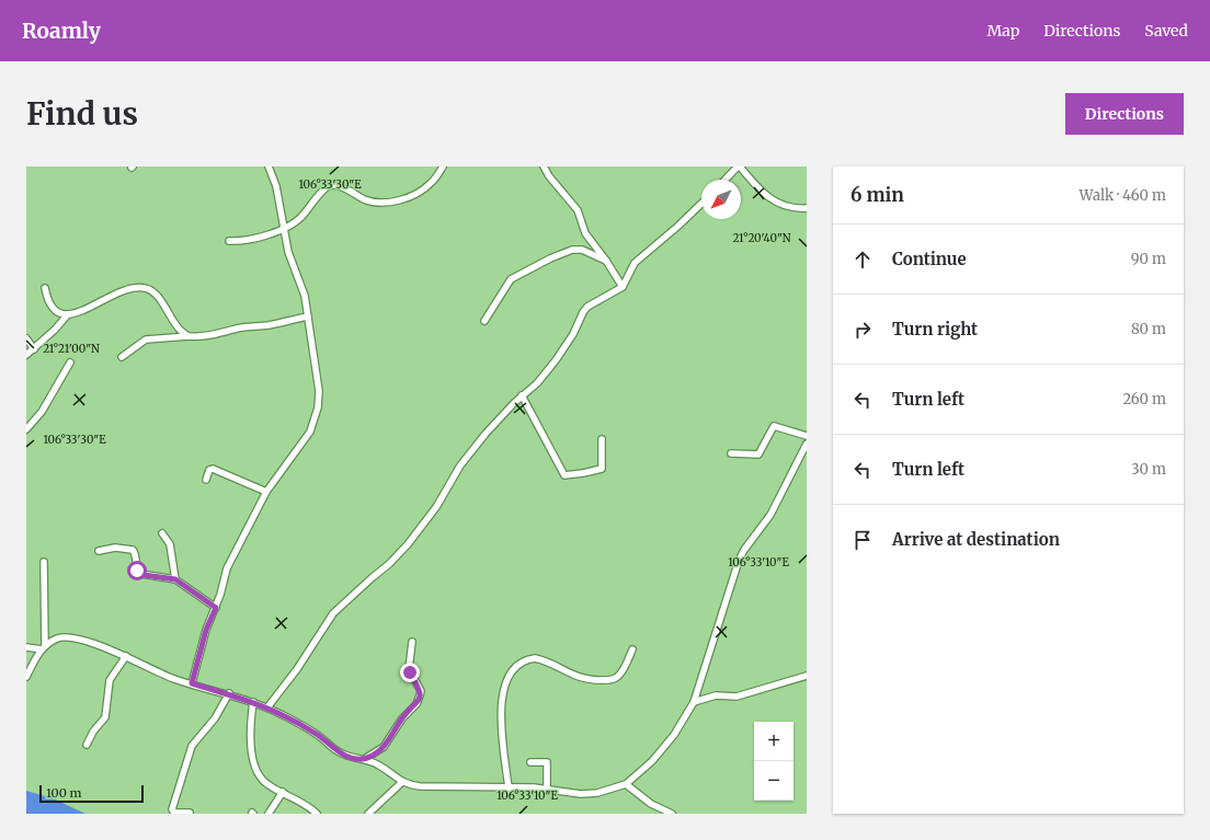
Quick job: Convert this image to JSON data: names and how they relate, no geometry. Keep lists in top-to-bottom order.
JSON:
{
  "scale_bar": "100 m",
  "north": "bottom left",
  "page": {
    "header": "Roamly",
    "nav": ["Map", "Directions", "Saved"],
    "buttons": "Directions",
    "title": "Find us",
    "heading": ["6 min", "Walk · 460 m"],
    "list": [
      ["Continue", "90 m"],
      ["Turn right", "80 m"],
      ["Turn left", "260 m"],
      ["Turn left", "30 m"],
      "Arrive at destination"
    ],
    "map_buttons": ["+", "−"],
    "scale": "100 m"
  },
  "coordinates": [
    "106°33'30\"E",
    "21°20'40\"N",
    "21°21'00\"N",
    "106°33'10\"E"
  ]
}
